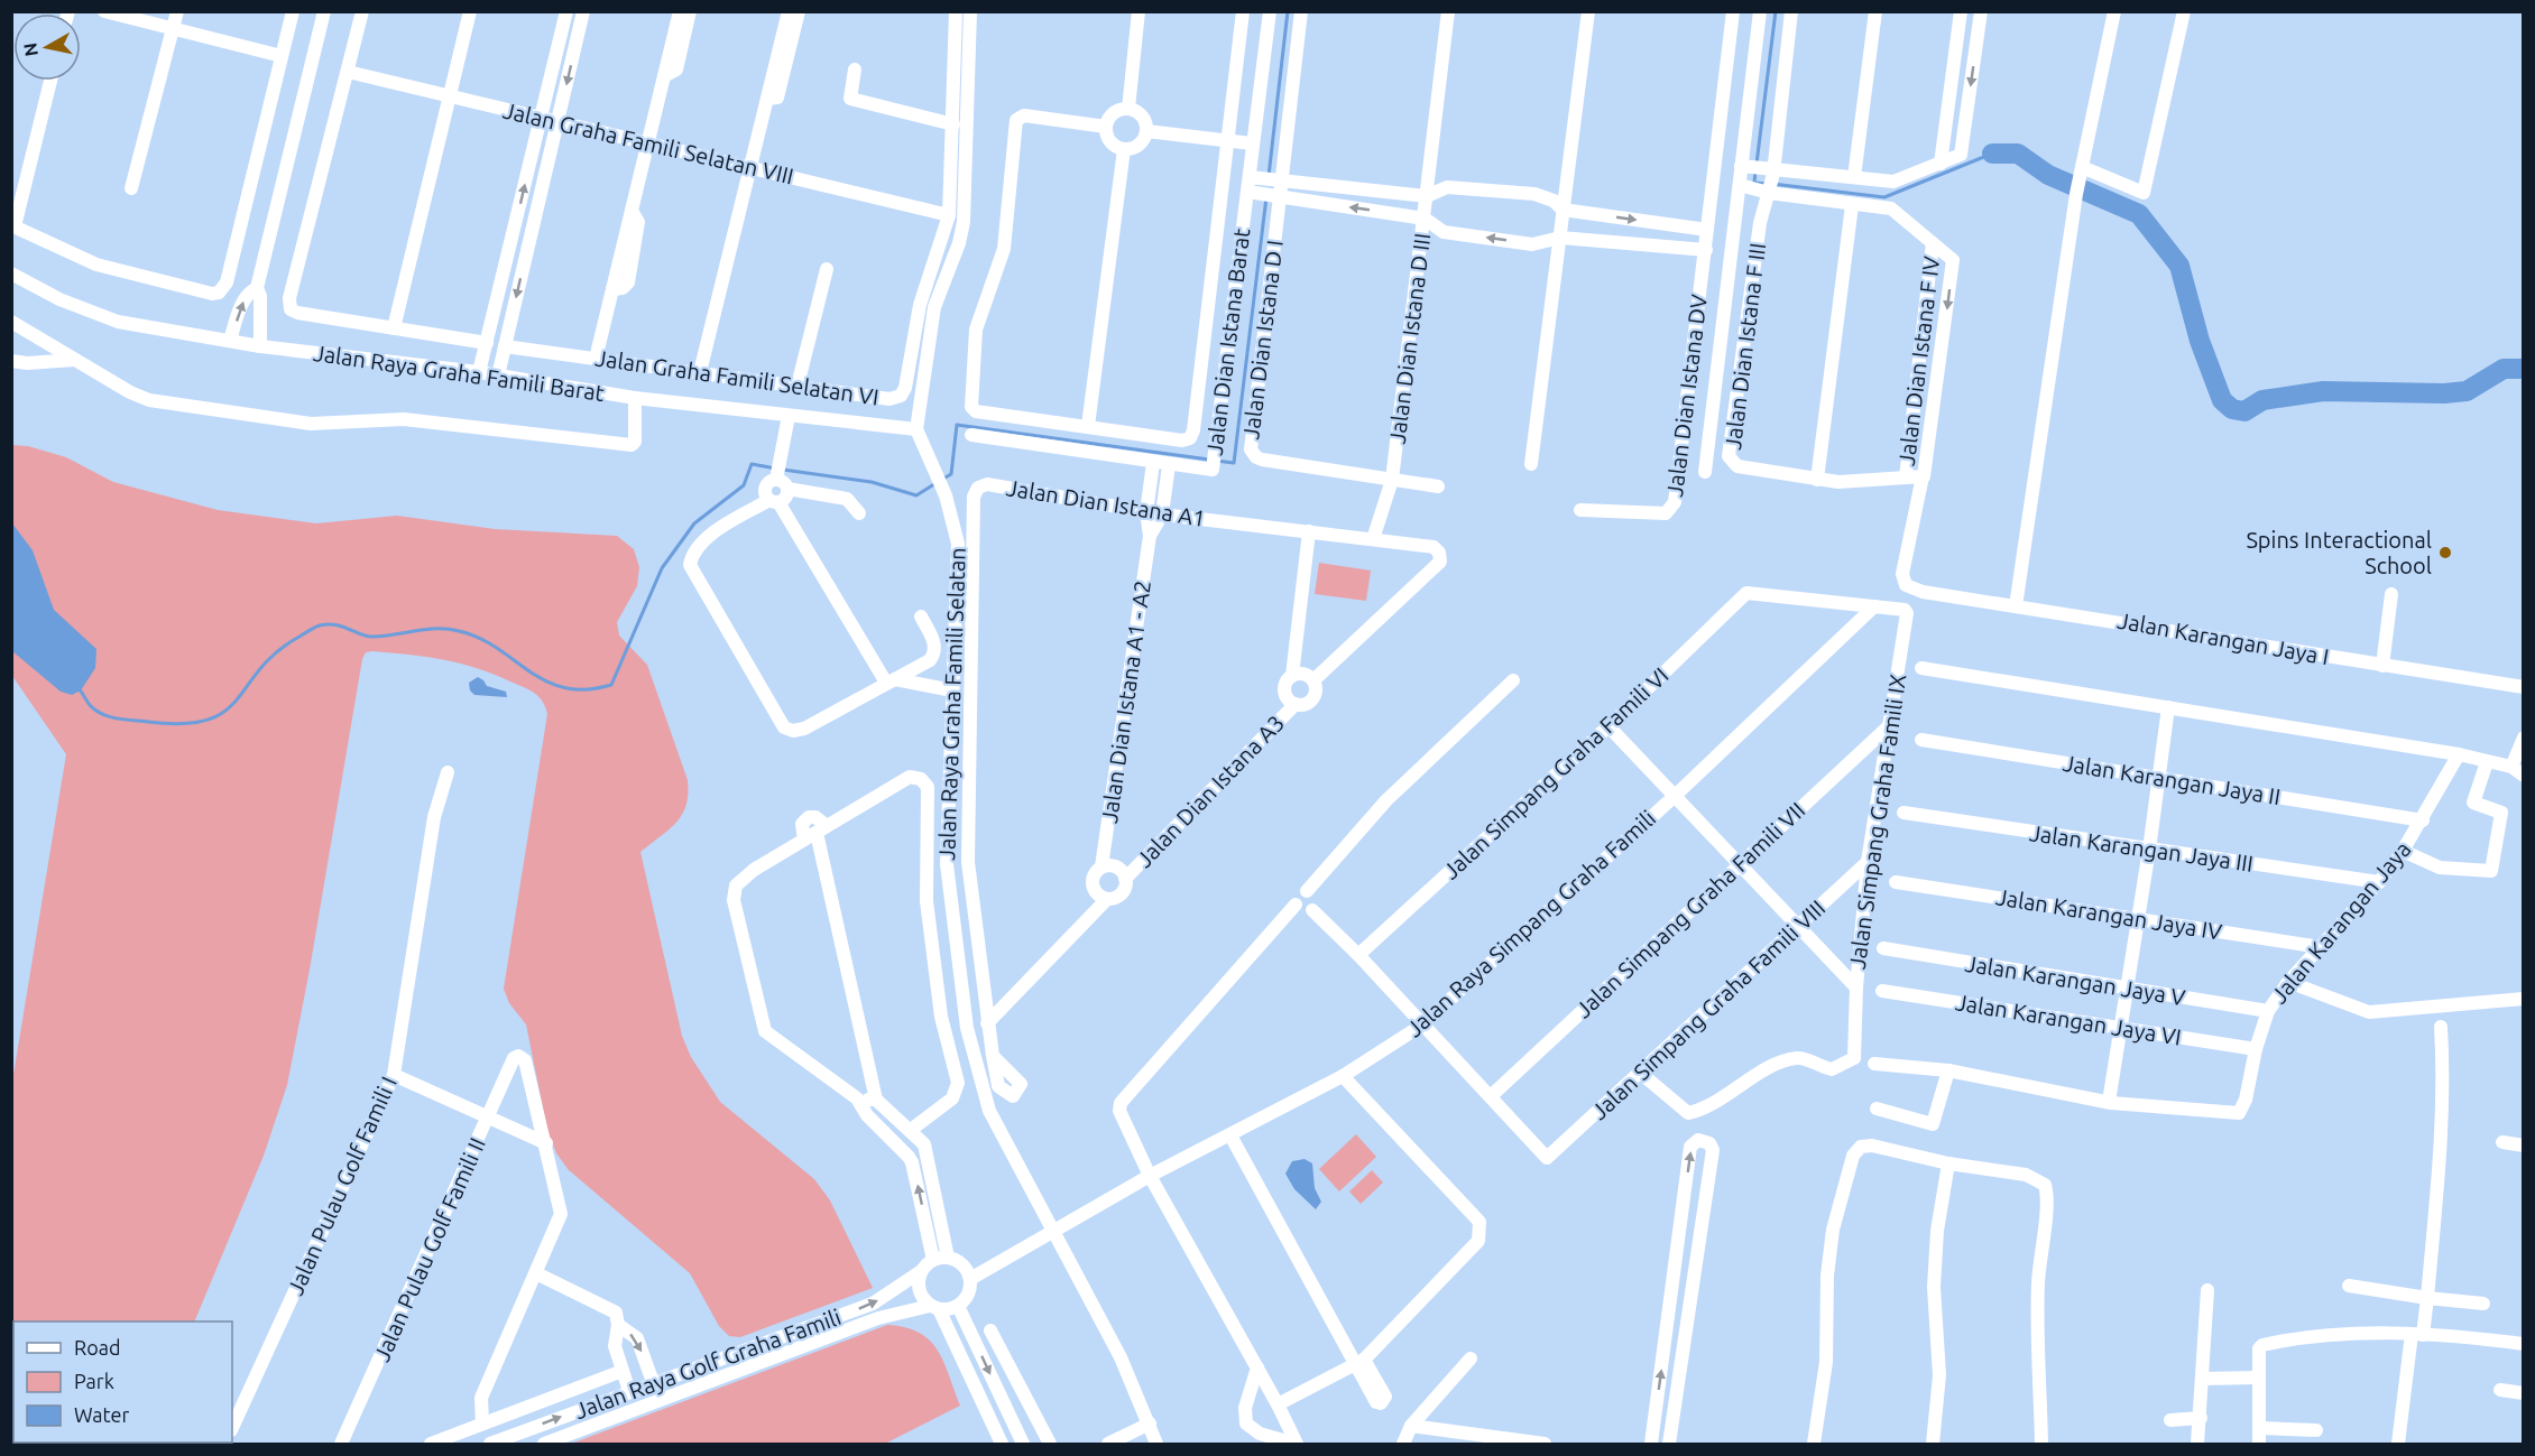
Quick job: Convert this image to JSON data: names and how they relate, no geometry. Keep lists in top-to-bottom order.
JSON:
{
  "streets": {
    "street": [
      "Jalan Graha Famili Selatan VIII",
      "Jalan Dian Istana D III",
      "Jalan Dian Istana D I",
      "Jalan Dian Istana Barat",
      "Jalan Dian Istana F III",
      "Jalan Dian Istana F IV",
      "Jalan Raya Graha Famili Barat",
      "Jalan Graha Famili Selatan VI",
      "Jalan Dian Istana DV",
      "Jalan Dian Istana A1",
      "Jalan Karangan Jaya I",
      "Jalan Dian Istana A1 - A2",
      "Jalan Raya Graha Famili Selatan",
      "Jalan Simpang Graha Famili VI",
      "Jalan Karangan Jaya II",
      "Jalan Dian Istana A3",
      "Jalan Simpang Graha Famili IX",
      "Jalan Karangan Jaya III",
      "Jalan Simpang Graha Famili VII",
      "Jalan Karangan Jaya IV",
      "Jalan Karangan Jaya",
      "Jalan Raya Simpang Graha Famili",
      "Jalan Karangan Jaya V",
      "Jalan Simpang Graha Famili VIII",
      "Jalan Karangan Jaya VI",
      "Jalan Pulau Golf Famili I",
      "Jalan Pulau Golf Famili II",
      "Jalan Raya Golf Graha Famili"
    ]
  },
  "crossings": [
    ["Jalan Graha Famili Selatan VIII", "Jalan Graha Famili Selatan VI"],
    ["Jalan Dian Istana D III", "Jalan Dian Istana D I"],
    ["Jalan Dian Istana D III", "Jalan Dian Istana DV"],
    ["Jalan Dian Istana D III", "Jalan Dian Istana A1"],
    ["Jalan Dian Istana Barat", "Jalan Dian Istana A1 - A2"],
    ["Jalan Dian Istana F III", "Jalan Dian Istana F IV"],
    ["Jalan Dian Istana F III", "Jalan Karangan Jaya I"],
    ["Jalan Dian Istana F IV", "Jalan Karangan Jaya I"],
    ["Jalan Raya Graha Famili Barat", "Jalan Raya Graha Famili Selatan"],
    ["Jalan Dian Istana A1", "Jalan Dian Istana A1 - A2"],
    ["Jalan Dian Istana A1", "Jalan Dian Istana A3"],
    ["Jalan Dian Istana A1 - A2", "Jalan Dian Istana A3"],
    ["Jalan Raya Graha Famili Selatan", "Jalan Raya Simpang Graha Famili"],
    ["Jalan Simpang Graha Famili VI", "Jalan Simpang Graha Famili IX"],
    ["Jalan Karangan Jaya II", "Jalan Karangan Jaya"],
    ["Jalan Simpang Graha Famili IX", "Jalan Simpang Graha Famili VII"],
    ["Jalan Simpang Graha Famili IX", "Jalan Raya Simpang Graha Famili"],
    ["Jalan Simpang Graha Famili IX", "Jalan Simpang Graha Famili VIII"],
    ["Jalan Karangan Jaya III", "Jalan Karangan Jaya"],
    ["Jalan Simpang Graha Famili VII", "Jalan Simpang Graha Famili VIII"],
    ["Jalan Karangan Jaya IV", "Jalan Karangan Jaya"],
    ["Jalan Karangan Jaya", "Jalan Karangan Jaya V"],
    ["Jalan Karangan Jaya", "Jalan Karangan Jaya VI"],
    ["Jalan Raya Simpang Graha Famili", "Jalan Raya Golf Graha Famili"]
  ],
  "places": ["Spins Interactional School"],
  "legend": ["Road", "Park", "Water"],
  "north": "left"
}
